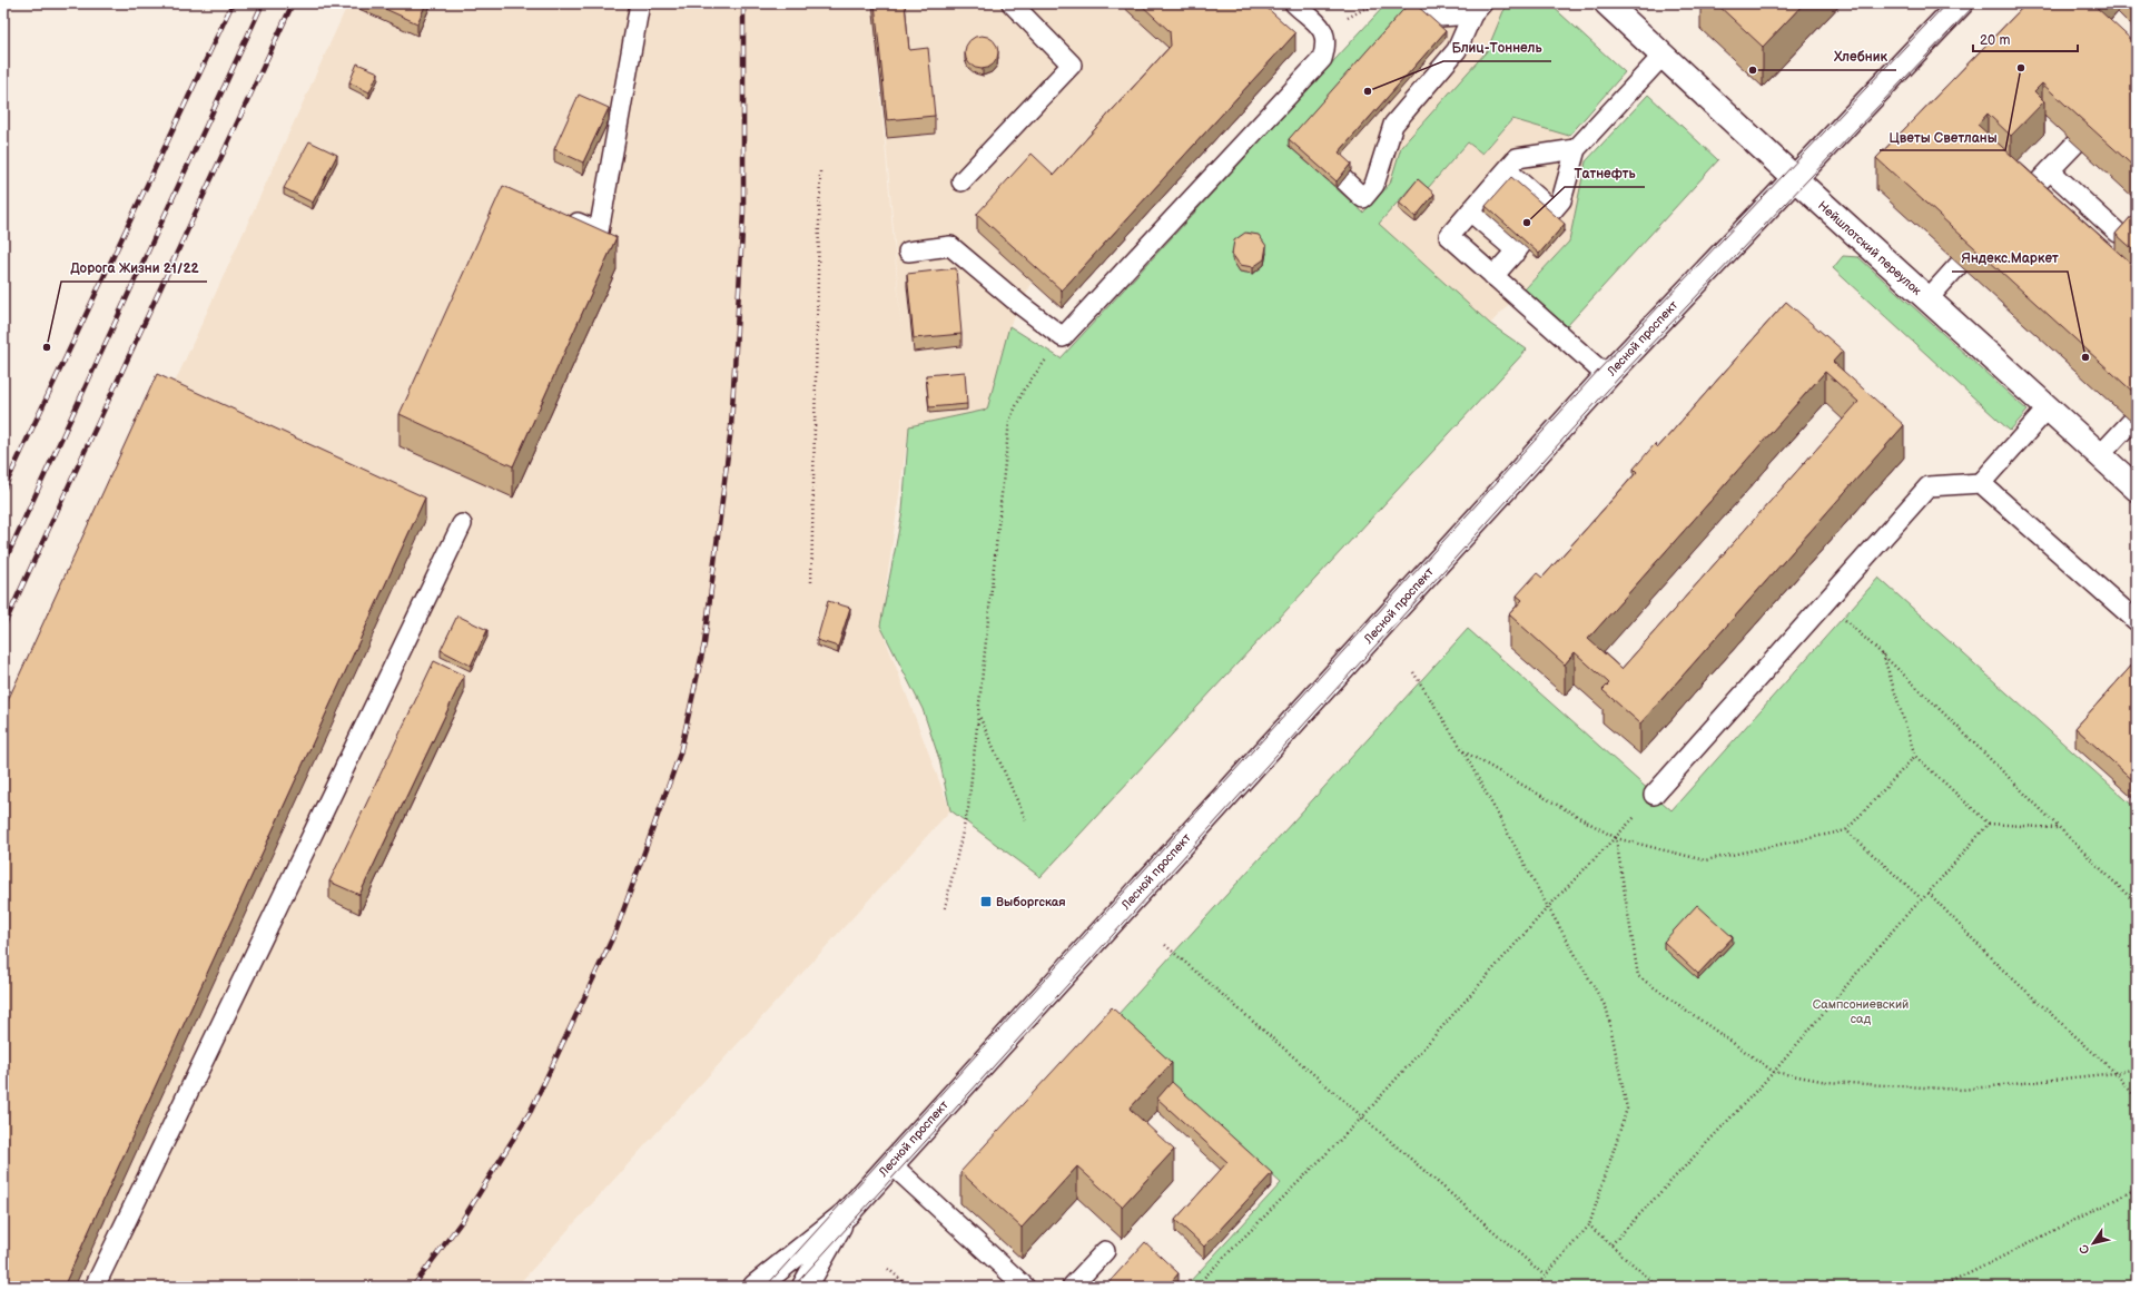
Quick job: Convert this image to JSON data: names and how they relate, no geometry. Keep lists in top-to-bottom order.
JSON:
{
  "streets": {
    "main road": ["Нейшлотский переулок", "Лесной проспект"]
  },
  "crossings": [
    ["Нейшлотский переулок", "Лесной проспект"]
  ],
  "parks": ["Сампсониевский сад"],
  "places": {
    "other": [
      "Цветы Светланы",
      "Хлебник",
      "Блиц-Тоннель",
      "Татнефть",
      "Дорога Жизни 21/22",
      "Яндекс.Маркет"
    ],
    "transit": ["Выборгская"]
  },
  "scale_bar": "20 m",
  "north": "bottom left"
}
